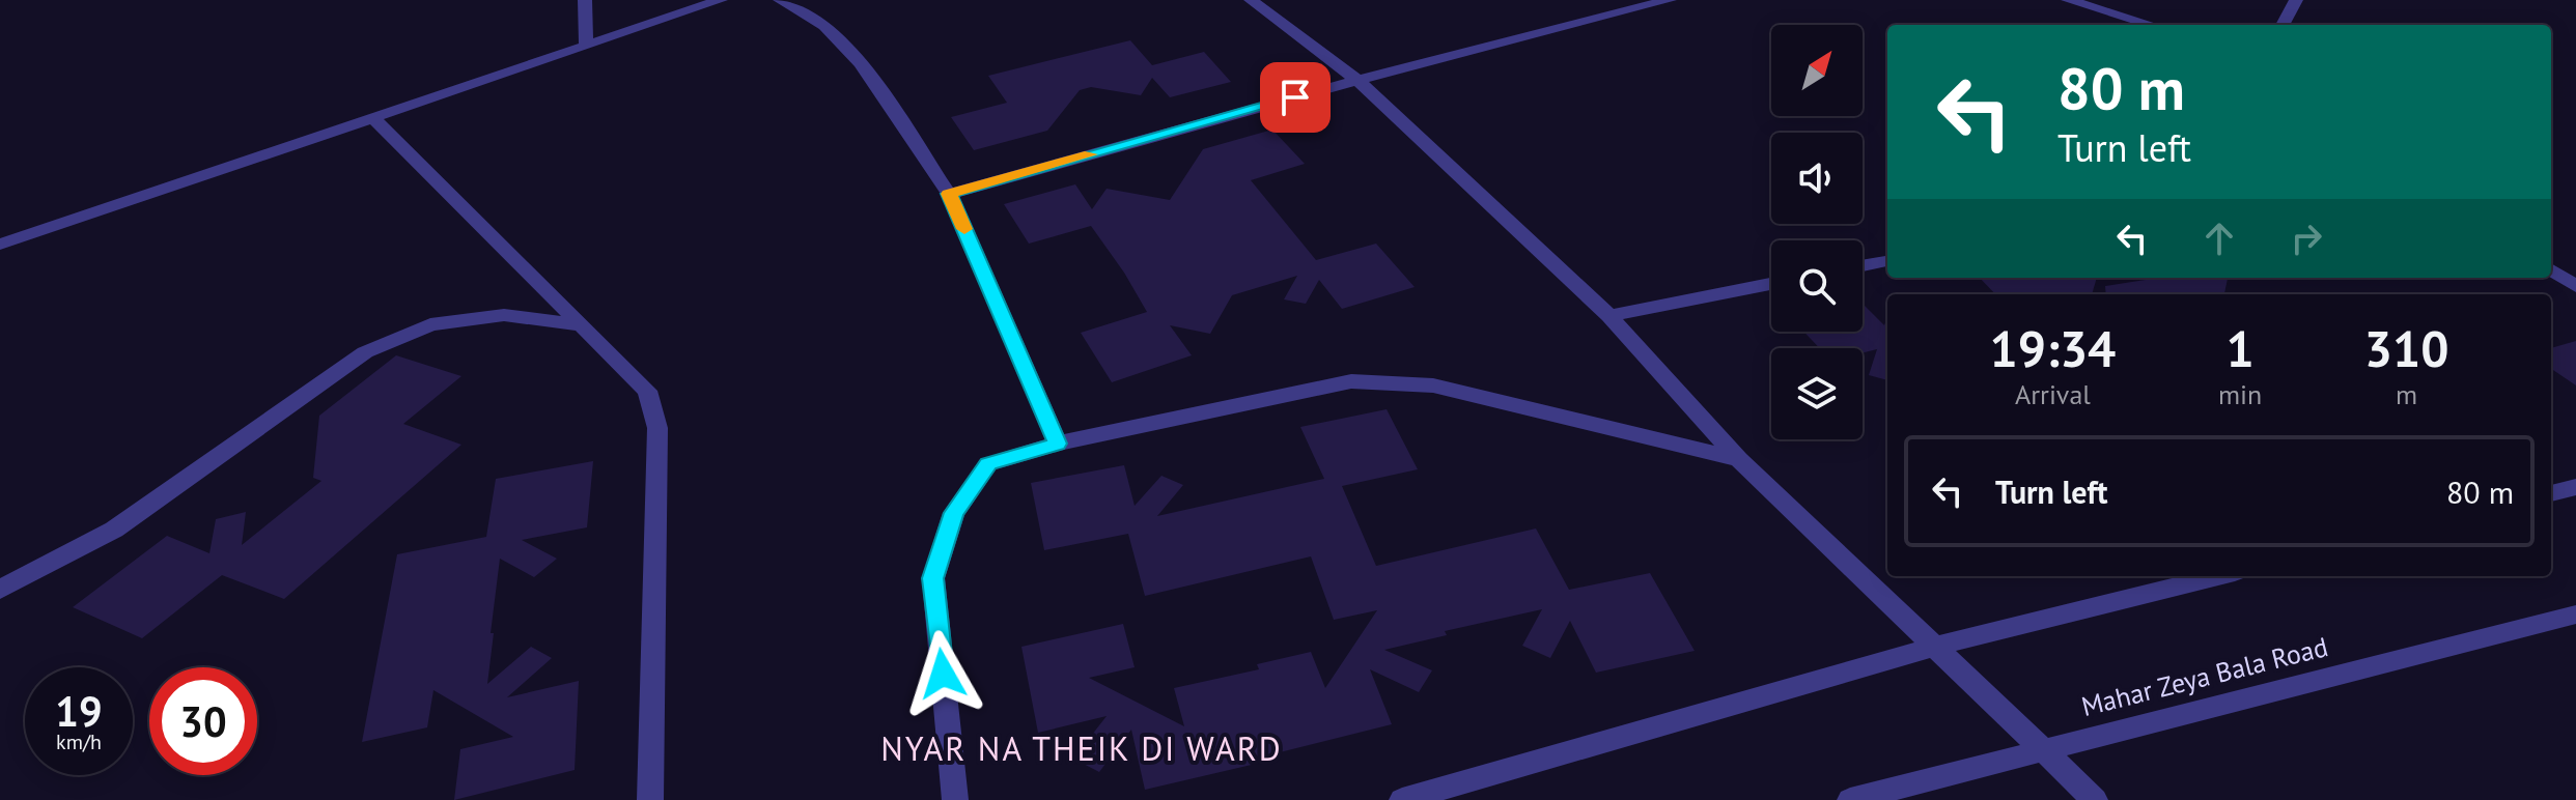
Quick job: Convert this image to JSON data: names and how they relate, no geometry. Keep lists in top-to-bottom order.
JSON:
{
  "streets": {
    "street": ["Mahar Zeya Bala Road"]
  },
  "districts": ["NYAR NA THEIK DI WARD"],
  "north": "top right",
  "page": {
    "turn": ["80 m", "Turn left"],
    "eta": [
      "19:34",
      "Arrival",
      "1",
      "min",
      "310",
      "m"
    ],
    "list": [
      {
        "name": "Turn left",
        "value": "80 m"
      }
    ],
    "speed": "19 km/h",
    "limit": "30"
  }
}
